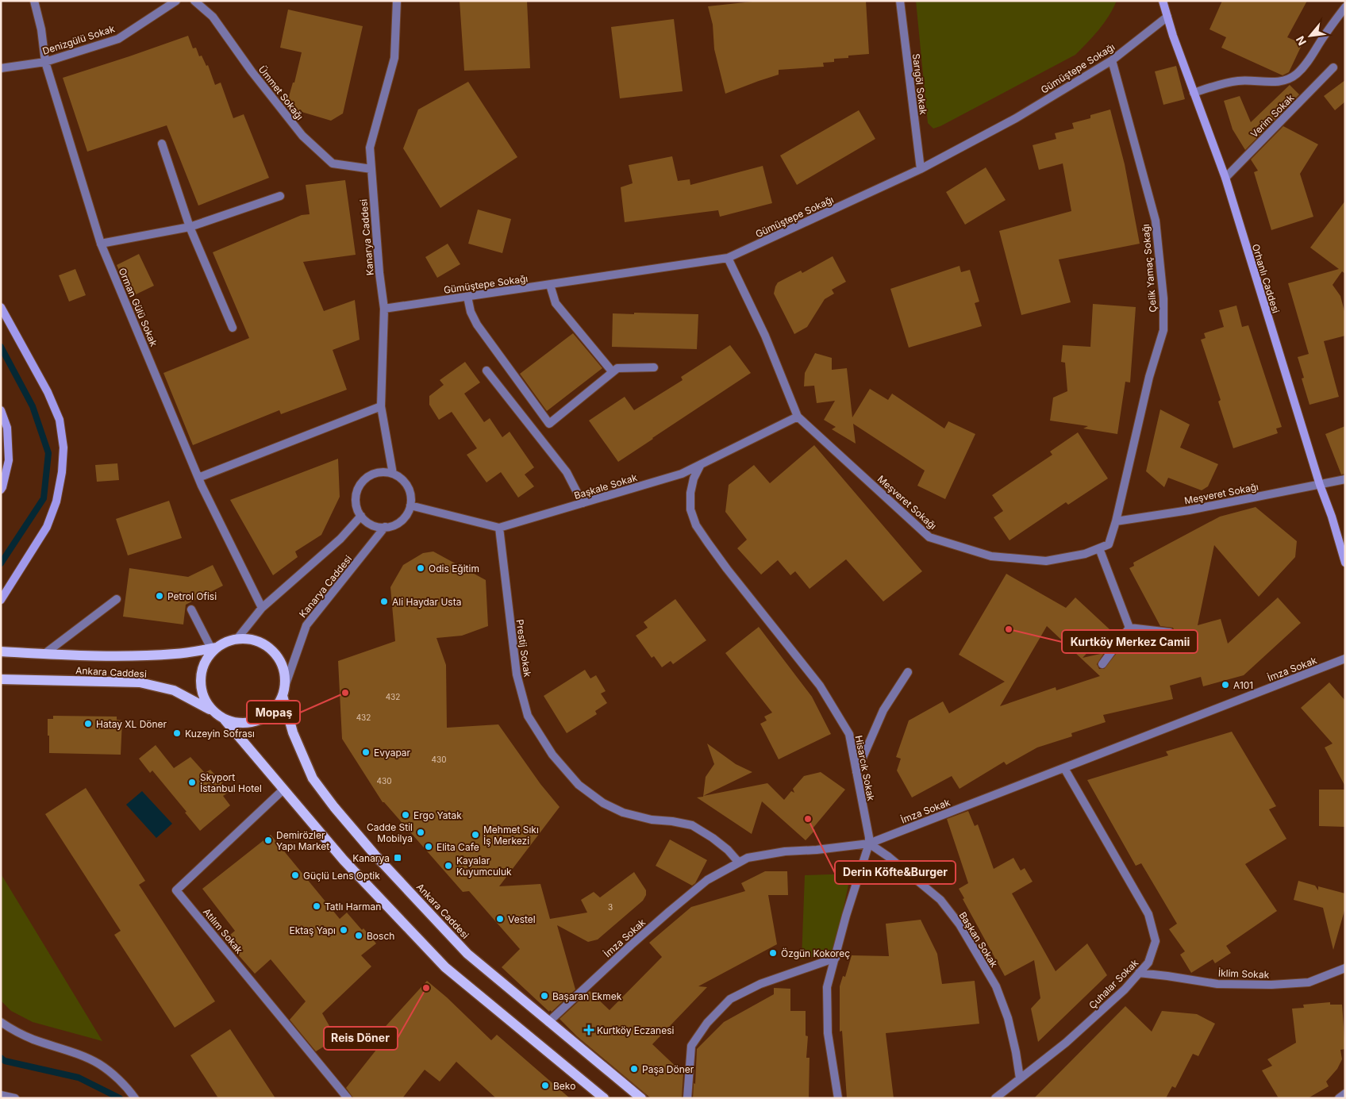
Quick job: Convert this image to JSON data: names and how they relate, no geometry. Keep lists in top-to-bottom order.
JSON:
{
  "streets": {
    "main road": ["Ankara Caddesi"],
    "street": [
      "Denizgülü Sokak",
      "Gümüştepe Sokağı",
      "Sarıgöl Sokak",
      "Ümmet Sokağı",
      "Verim Sokak",
      "Kanarya Caddesi",
      "Çelik Yamaç Sokağı",
      "Orhanlı Caddesi",
      "Orman Gülü Sokak",
      "Başkale Sokak",
      "Meşveret Sokağı",
      "Prestij Sokak",
      "İmza Sokak",
      "Hisarcık Sokak",
      "Atılım Sokak",
      "Başkan Sokak",
      "İklim Sokak",
      "Çuhalar Sokak"
    ]
  },
  "crossings": [
    ["Denizgülü Sokak", "Orman Gülü Sokak"],
    ["Gümüştepe Sokağı", "Sarıgöl Sokak"],
    ["Gümüştepe Sokağı", "Kanarya Caddesi"],
    ["Gümüştepe Sokağı", "Çelik Yamaç Sokağı"],
    ["Gümüştepe Sokağı", "Orhanlı Caddesi"],
    ["Gümüştepe Sokağı", "Meşveret Sokağı"],
    ["Ümmet Sokağı", "Kanarya Caddesi"],
    ["Verim Sokak", "Orhanlı Caddesi"],
    ["Kanarya Caddesi", "Orman Gülü Sokak"],
    ["Kanarya Caddesi", "Ankara Caddesi"],
    ["Çelik Yamaç Sokağı", "Meşveret Sokağı"],
    ["Orhanlı Caddesi", "Meşveret Sokağı"],
    ["Başkale Sokak", "Meşveret Sokağı"],
    ["Başkale Sokak", "Prestij Sokak"],
    ["Başkale Sokak", "Hisarcık Sokak"],
    ["Prestij Sokak", "İmza Sokak"],
    ["İmza Sokak", "Ankara Caddesi"],
    ["İmza Sokak", "Hisarcık Sokak"],
    ["İmza Sokak", "Başkan Sokak"],
    ["İmza Sokak", "Çuhalar Sokak"],
    ["Hisarcık Sokak", "Başkan Sokak"],
    ["Başkan Sokak", "Çuhalar Sokak"],
    ["İklim Sokak", "Çuhalar Sokak"]
  ],
  "places": {
    "other": [
      "Odis Eğitim",
      "Petrol Ofisi",
      "Ali Haydar Usta",
      "Kurtköy Merkez Camii",
      "A101",
      "Mopaş",
      "Hatay XL Döner",
      "Kuzeyin Sofrası",
      "Evyapar",
      "Skyport İstanbul Hotel",
      "Ergo Yatak",
      "Derin Köfte&Burger",
      "Cadde Stil Mobilya",
      "Mehmet Sıkı İş Merkezi",
      "Demirözler Yapı Market",
      "Elita Cafe",
      "Kayalar Kuyumculuk",
      "Güçlü Lens Optik",
      "Tatlı Harman",
      "Vestel",
      "Ektaş Yapı",
      "Bosch",
      "Özgün Kokoreç",
      "Reis Döner",
      "Başaran Ekmek",
      "Paşa Döner",
      "Beko"
    ],
    "transit": ["Kanarya"],
    "health": ["Kurtköy Eczanesi"]
  },
  "house_numbers": [
    "432",
    "432",
    "430",
    "430",
    "3"
  ],
  "north": "bottom left"
}
